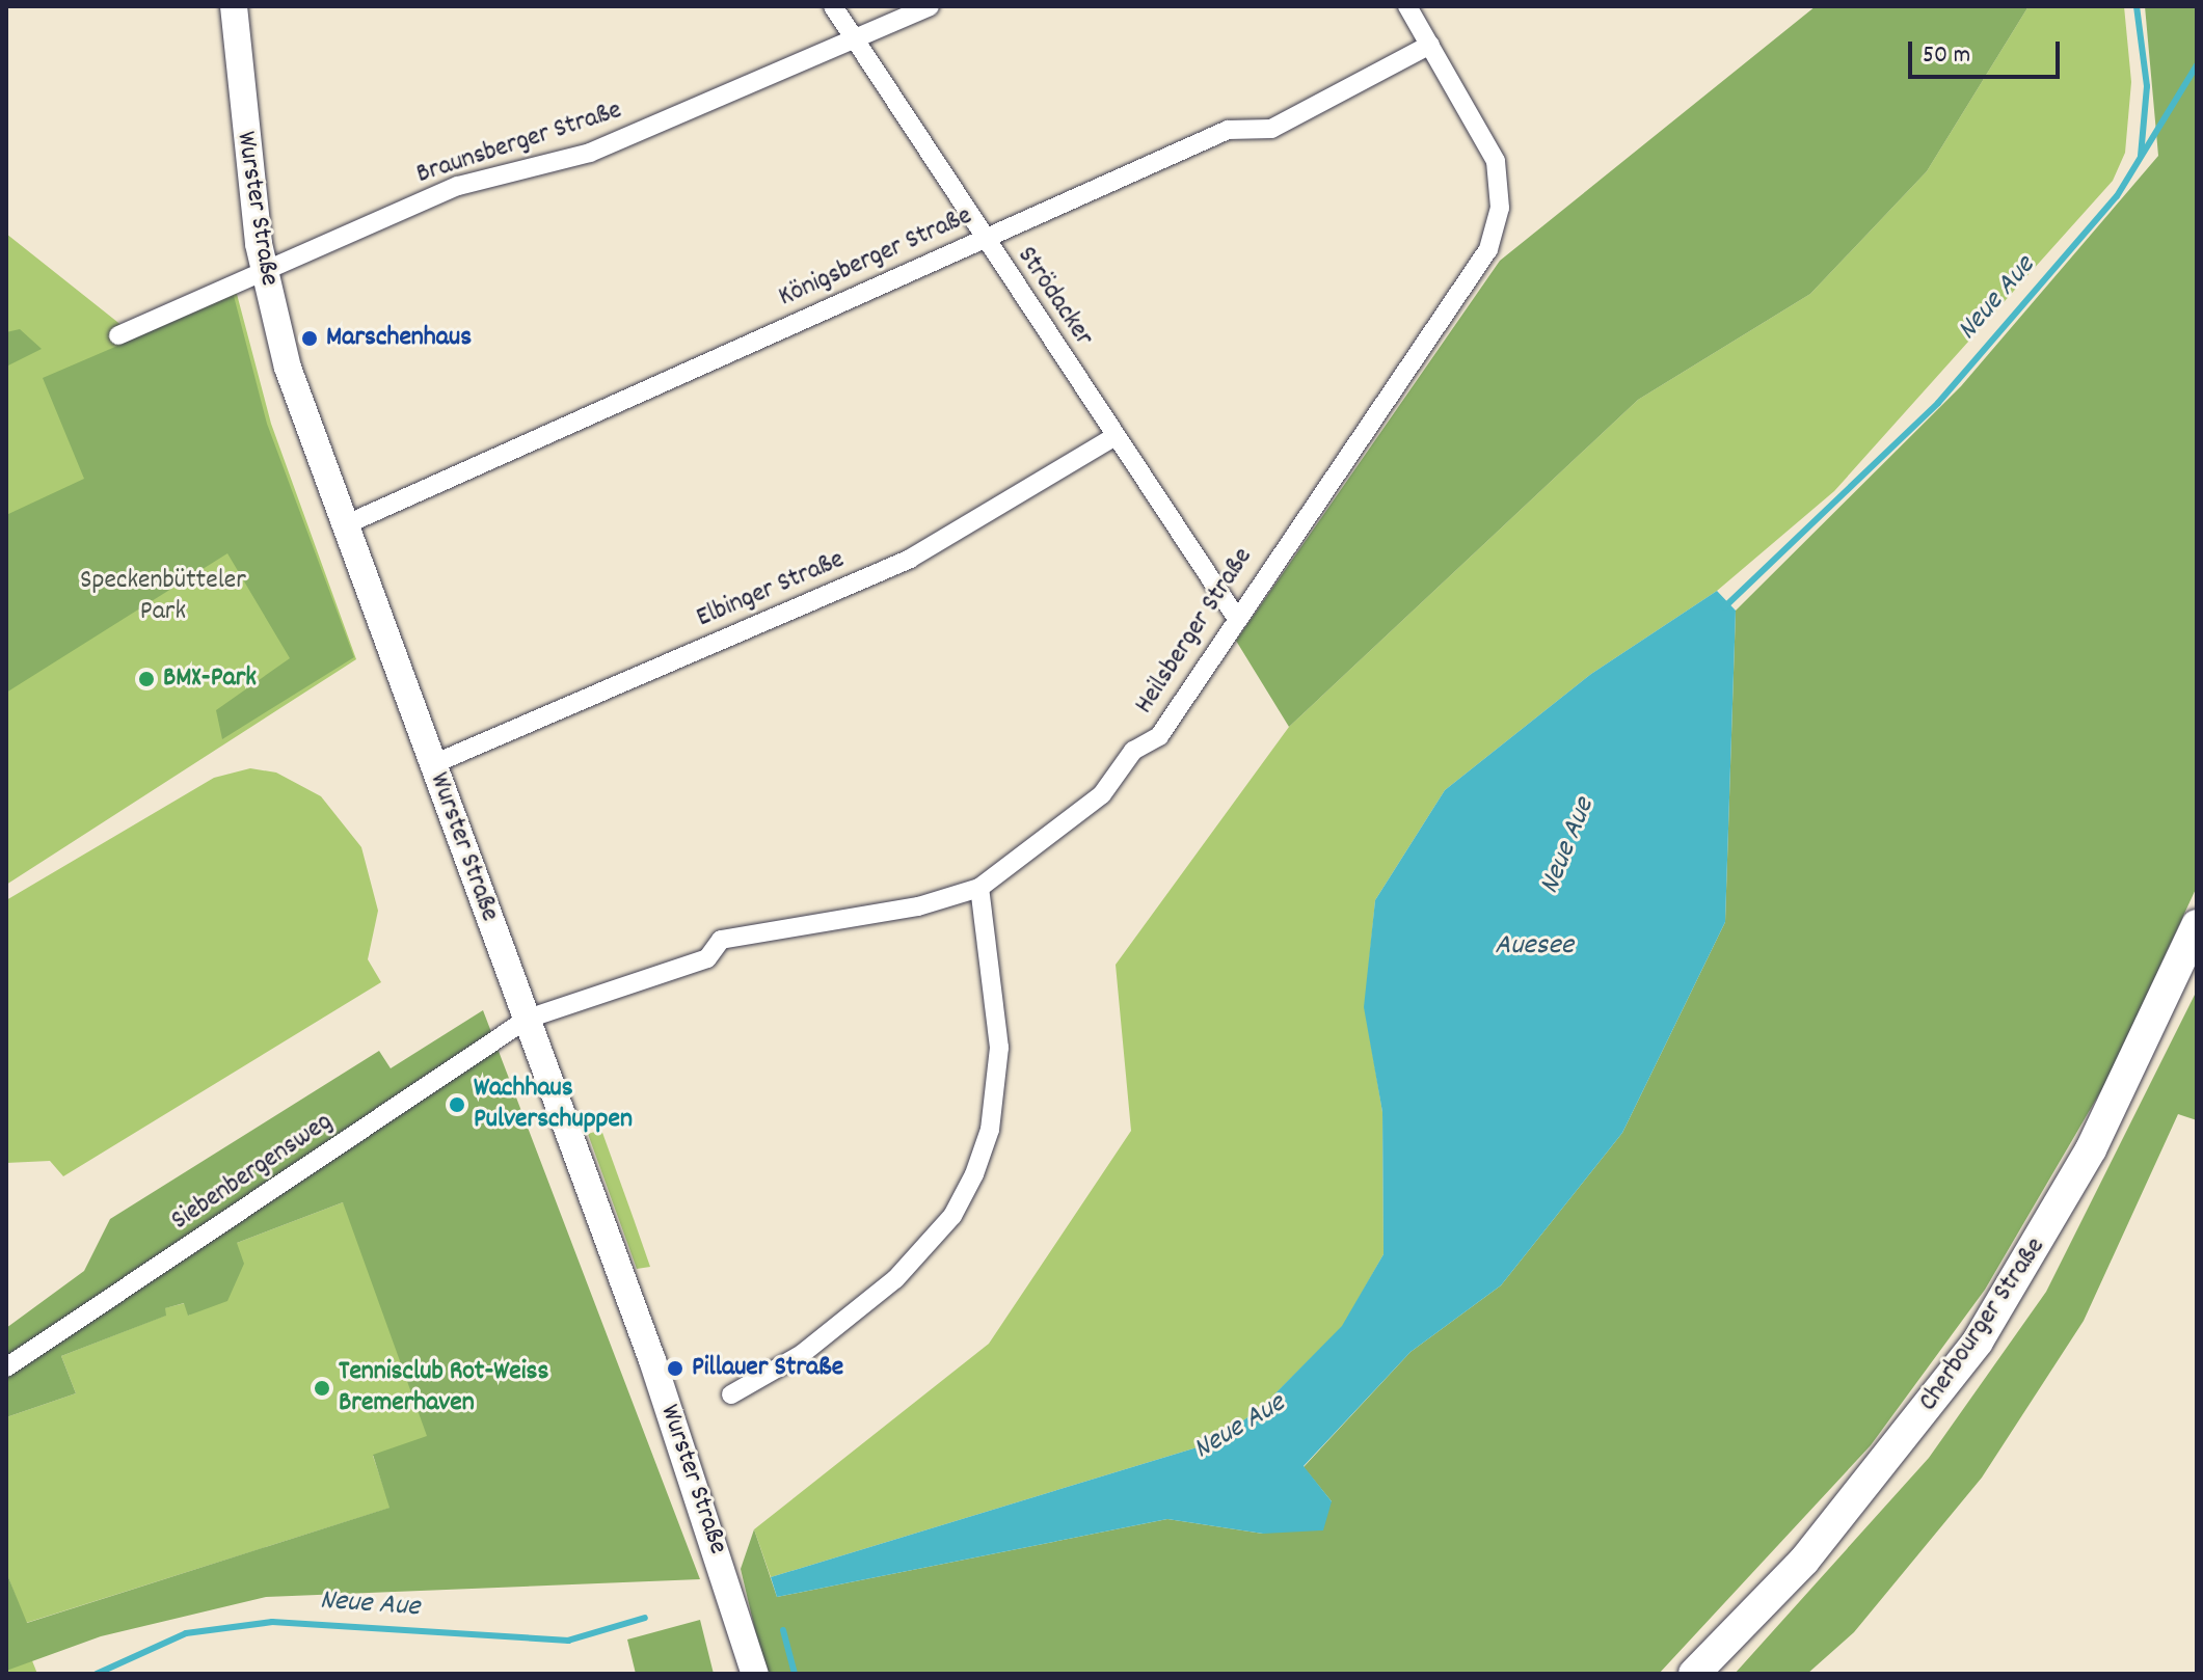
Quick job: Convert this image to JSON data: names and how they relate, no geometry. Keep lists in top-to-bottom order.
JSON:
{
  "streets": {
    "main road": ["Cherbourger Straße"],
    "street": [
      "Braunsberger Straße",
      "Wurster Straße",
      "Königsberger Straße",
      "Strödacker",
      "Elbinger Straße",
      "Heilsberger Straße",
      "Siebenbergensweg"
    ]
  },
  "crossings": [
    ["Braunsberger Straße", "Wurster Straße"],
    ["Braunsberger Straße", "Strödacker"],
    ["Wurster Straße", "Königsberger Straße"],
    ["Wurster Straße", "Elbinger Straße"],
    ["Wurster Straße", "Heilsberger Straße"],
    ["Wurster Straße", "Siebenbergensweg"],
    ["Königsberger Straße", "Strödacker"],
    ["Königsberger Straße", "Heilsberger Straße"],
    ["Strödacker", "Elbinger Straße"],
    ["Strödacker", "Heilsberger Straße"],
    ["Heilsberger Straße", "Siebenbergensweg"]
  ],
  "water": ["Neue Aue", "Auesee"],
  "parks": ["Speckenbütteler Park"],
  "places": [
    "Marschenhaus",
    "BMX-Park",
    "Wachhaus Pulverschuppen",
    "Pillauer Straße",
    "Tennisclub Rot-Weiss Bremerhaven"
  ],
  "scale_bar": "50 m"
}
